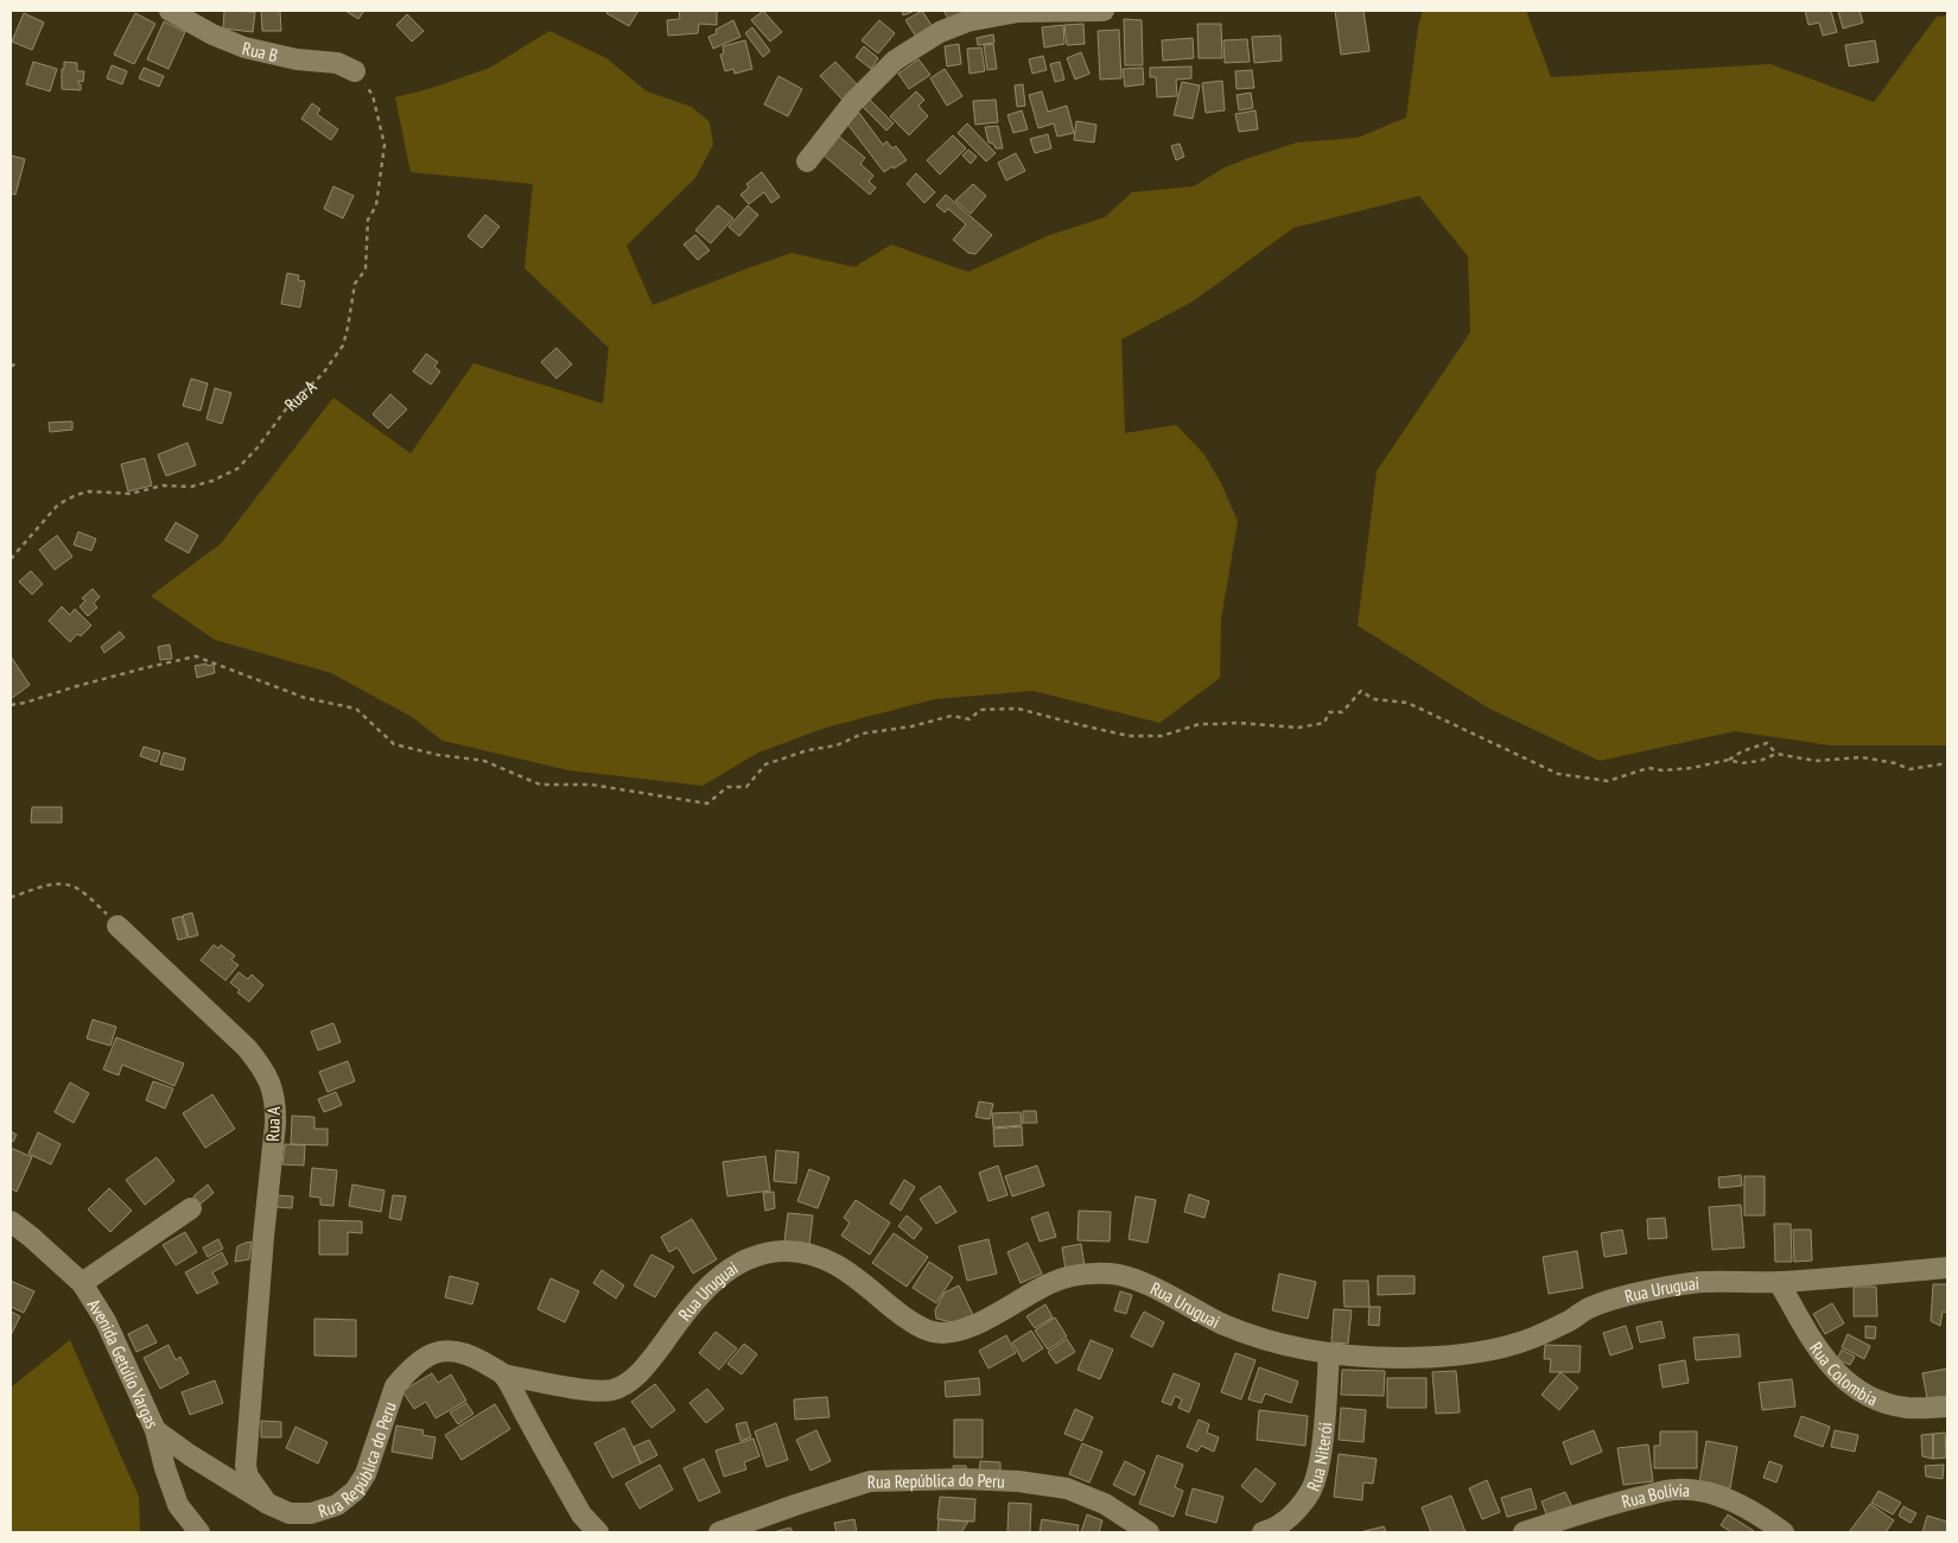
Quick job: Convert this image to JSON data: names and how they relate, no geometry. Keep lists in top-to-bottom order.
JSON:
{
  "streets": {
    "street": [
      "Rua B",
      "Rua A",
      "Rua Uruguai",
      "Avenida Getúlio Vargas",
      "Rua Colombia",
      "Rua República do Peru",
      "Rua Niterói",
      "Rua Bolívia"
    ]
  },
  "crossings": [
    ["Rua B", "Rua A"],
    ["Rua A", "Rua República do Peru"],
    ["Rua Uruguai", "Rua Colombia"],
    ["Rua Uruguai", "Rua República do Peru"],
    ["Rua Uruguai", "Rua Niterói"],
    ["Avenida Getúlio Vargas", "Rua República do Peru"]
  ]
}
